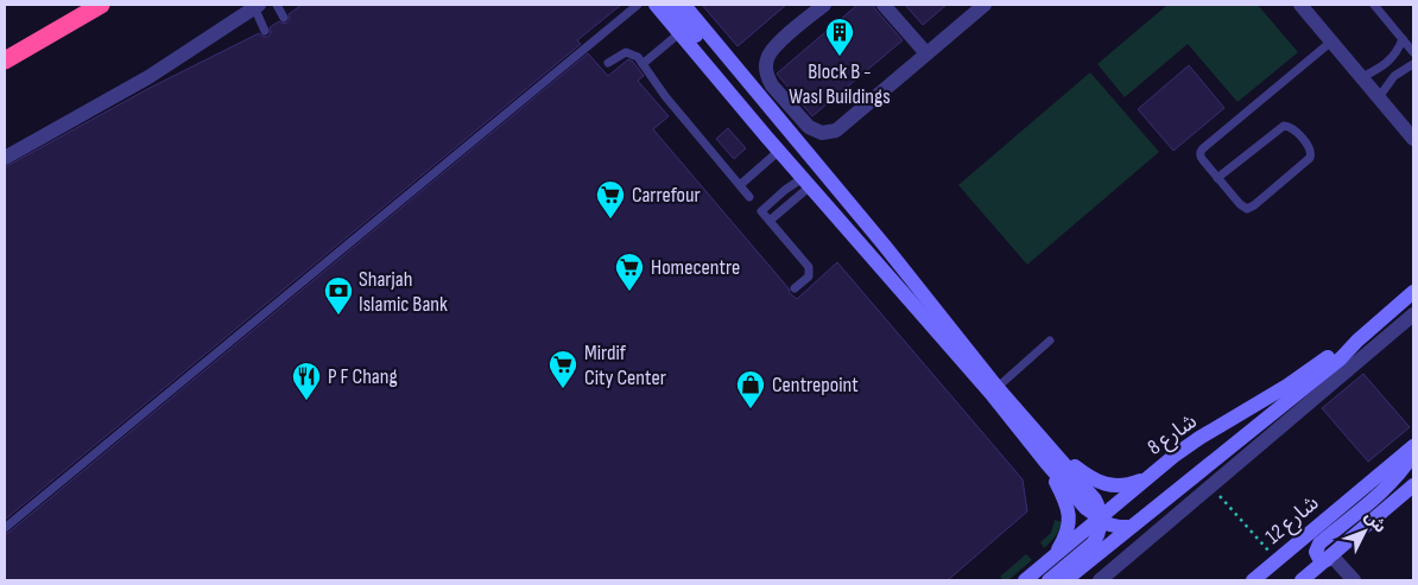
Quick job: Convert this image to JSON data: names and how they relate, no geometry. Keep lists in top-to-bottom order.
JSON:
{
  "streets": {
    "street": ["شارع 8", "شارع 12"]
  },
  "places": {
    "building": ["Block B - Wasl Buildings"],
    "supermarket": ["Carrefour", "Homecentre", "Mirdif City Center"],
    "bank": ["Sharjah Islamic Bank"],
    "restaurant": ["P F Chang"],
    "shop": ["Centrepoint"]
  },
  "north": "top right"
}
